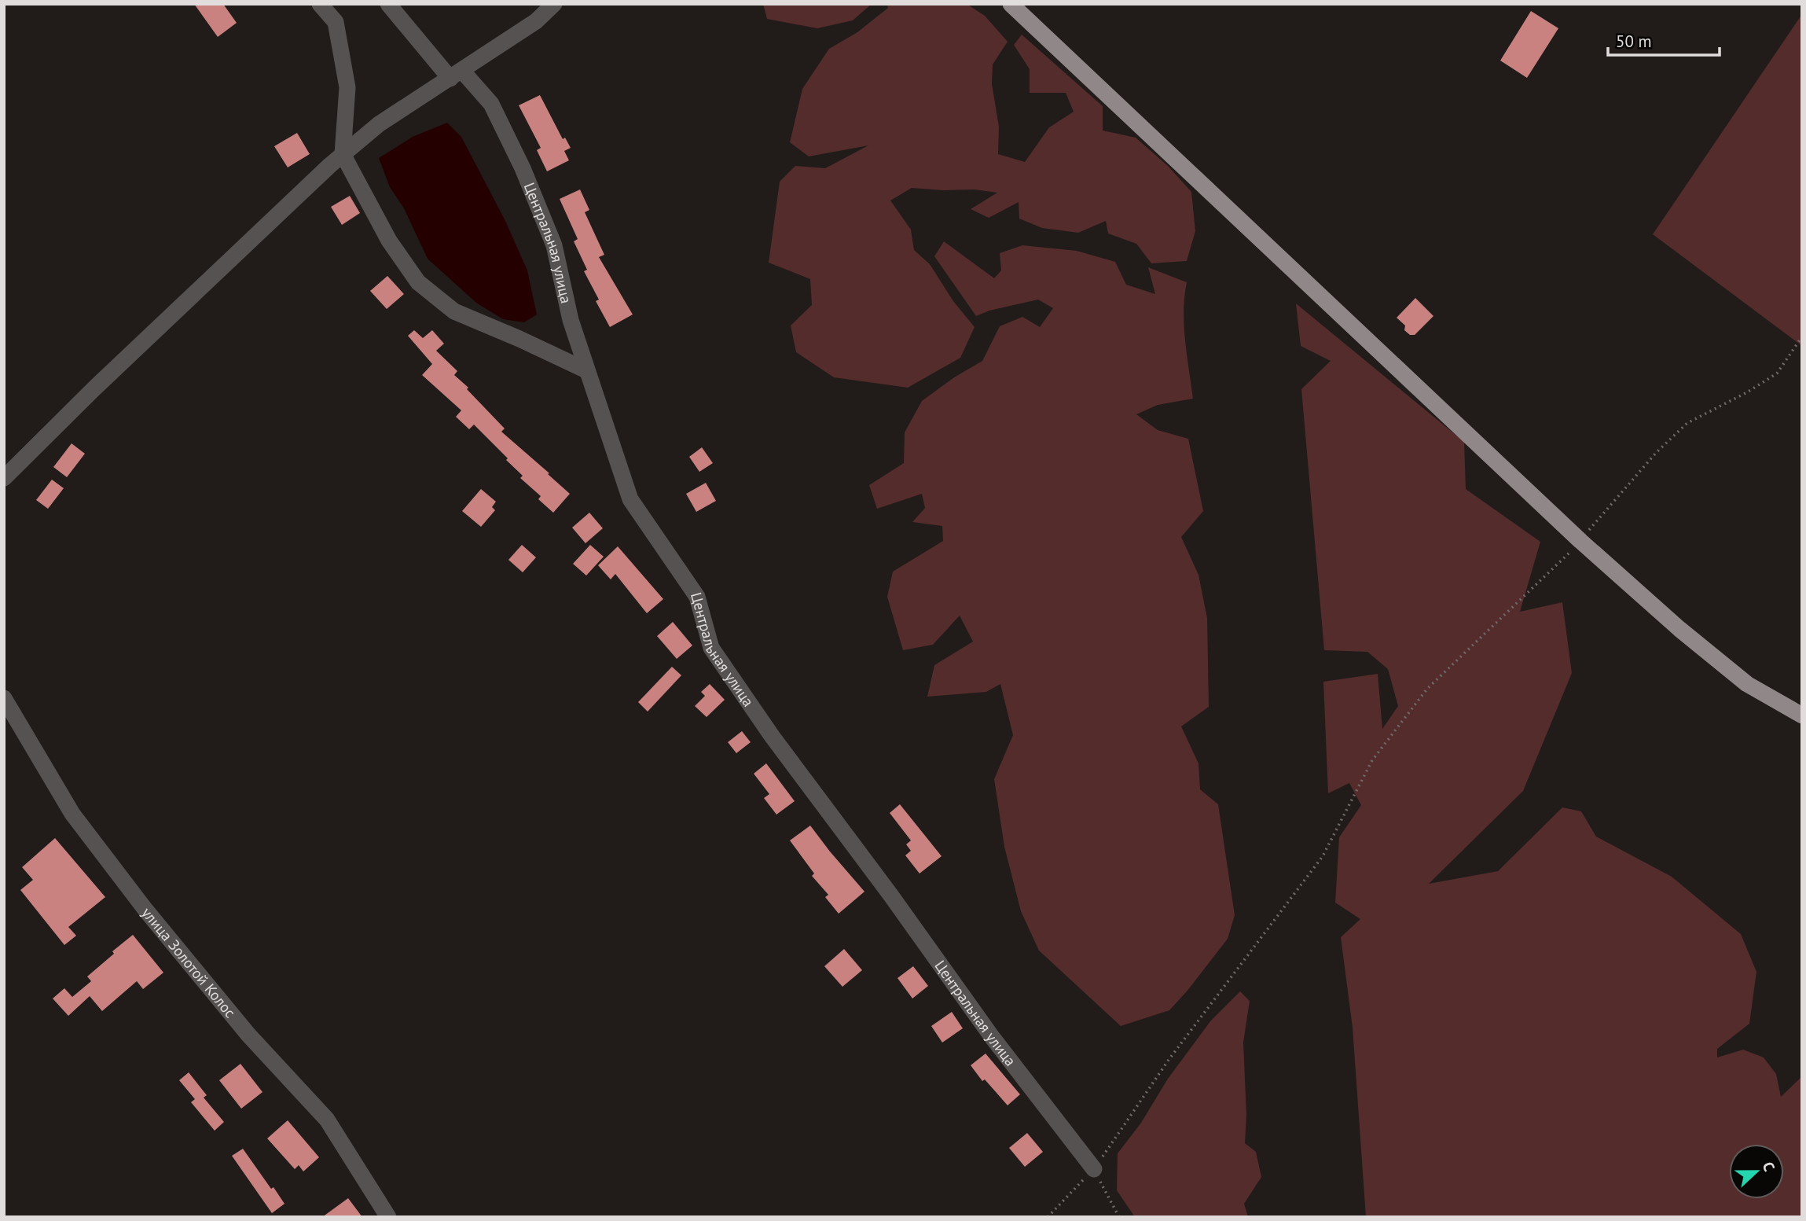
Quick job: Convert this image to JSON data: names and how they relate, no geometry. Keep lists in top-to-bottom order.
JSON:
{
  "streets": {
    "street": ["Центральная улица", "улица Золотой Колос"]
  },
  "scale_bar": "50 m",
  "north": "right"
}
